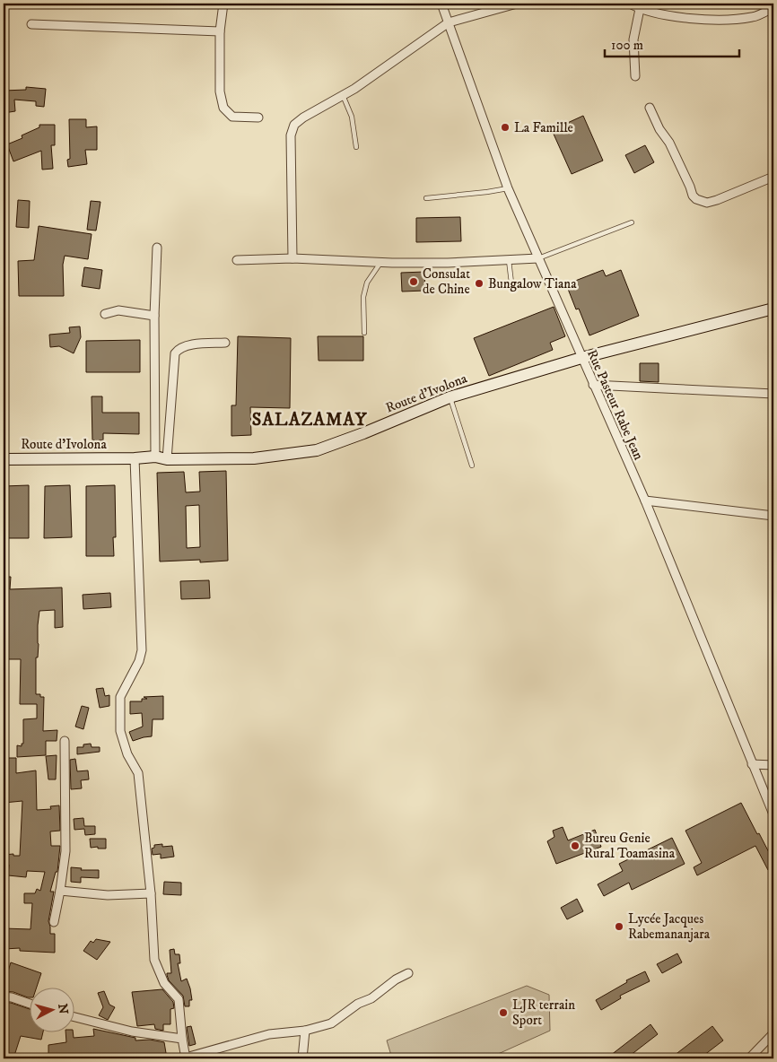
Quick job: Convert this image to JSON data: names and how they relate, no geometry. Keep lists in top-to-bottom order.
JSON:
{
  "streets": {
    "main road": ["Route d'Ivolona"],
    "street": ["Rue Pasteur Rabe Jean"]
  },
  "crossings": [
    ["Route d'Ivolona", "Rue Pasteur Rabe Jean"]
  ],
  "districts": ["SALAZAMAY"],
  "places": [
    "La Famille",
    "Consulat de Chine",
    "Bungalow Tiana",
    "Bureu Genie Rural Toamasina",
    "Lycée Jacques Rabemananjara",
    "LJR terrain Sport"
  ],
  "scale_bar": "100 m",
  "north": "right"
}
